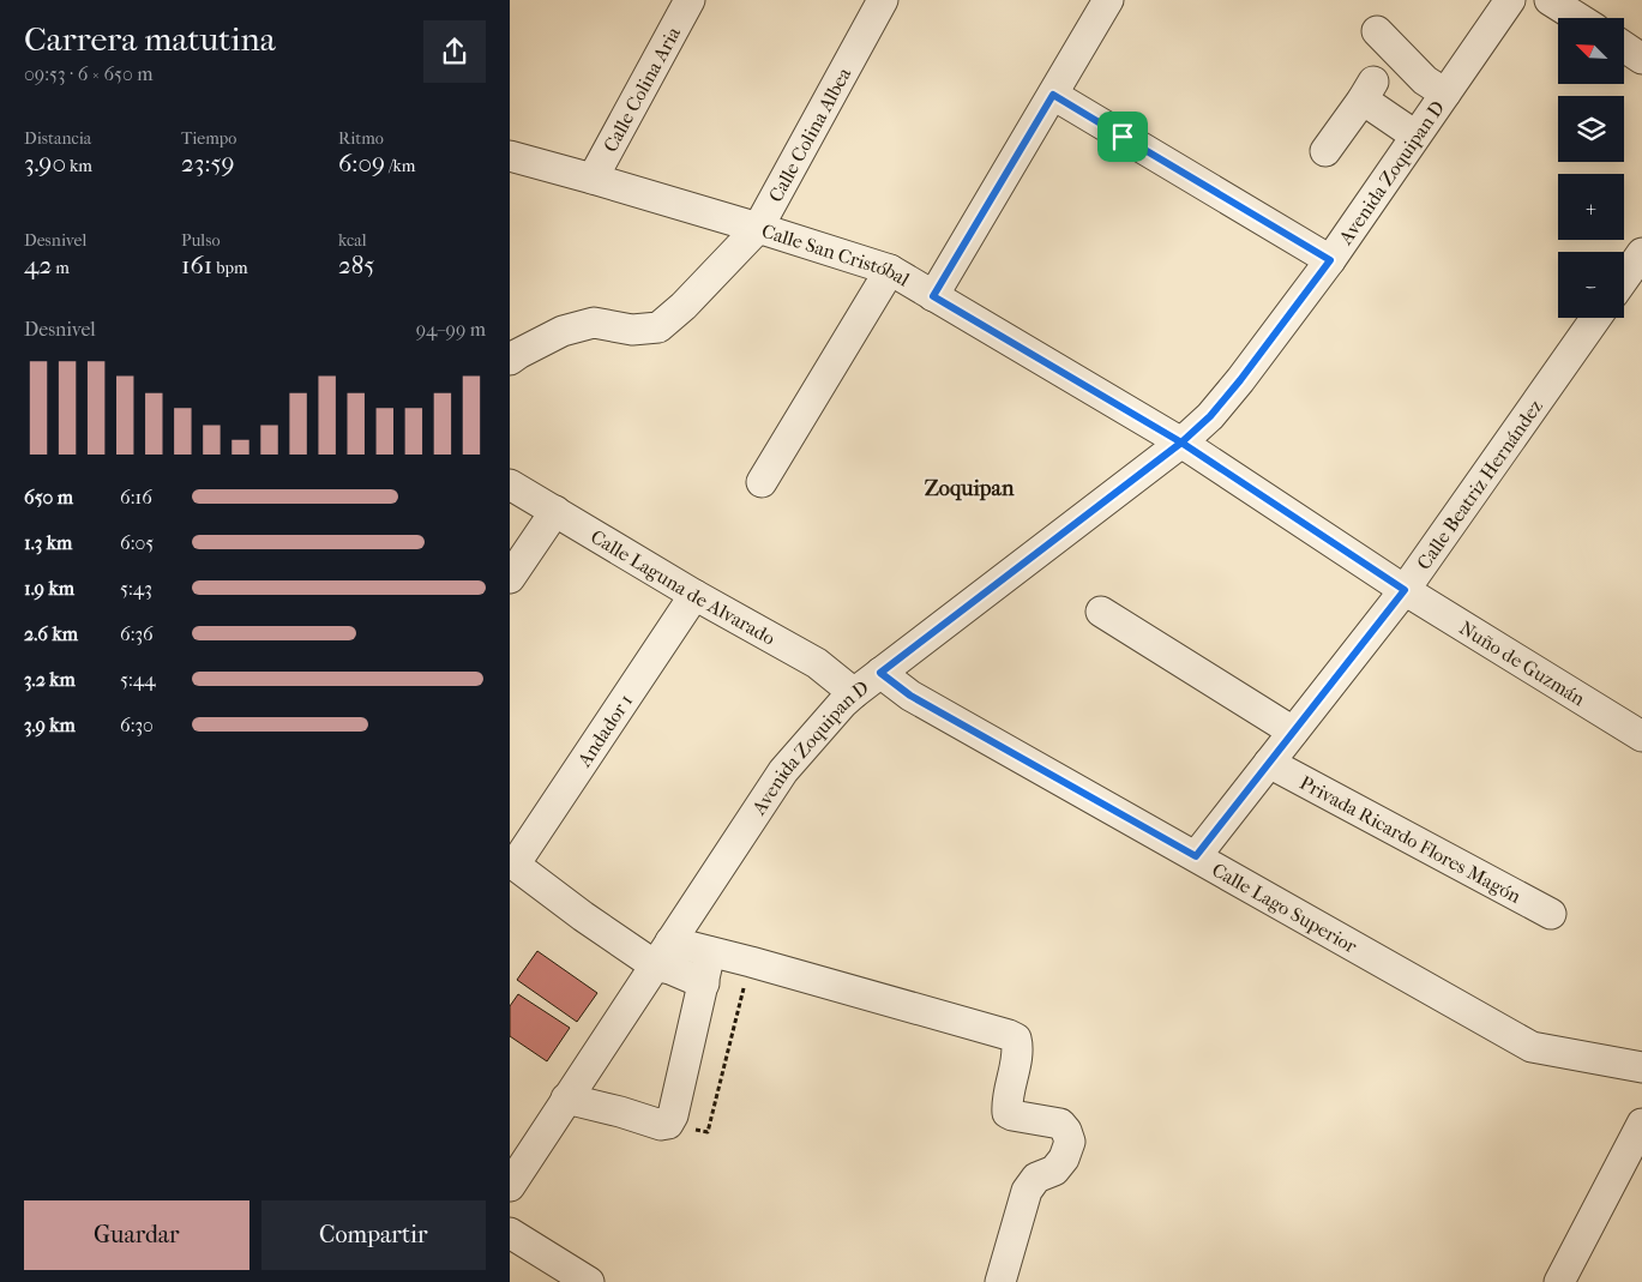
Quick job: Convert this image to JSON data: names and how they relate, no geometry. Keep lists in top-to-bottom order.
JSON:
{
  "streets": {
    "street": [
      "Calle Colina Aria",
      "Calle Colina Albea",
      "Avenida Zoquipan D",
      "Calle San Cristóbal",
      "Calle Beatriz Hernández",
      "Calle Laguna de Alvarado",
      "Nuño de Guzmán",
      "Andador 1",
      "Privada Ricardo Flores Magón",
      "Calle Lago Superior"
    ]
  },
  "crossings": [
    ["Calle Colina Aria", "Calle San Cristóbal"],
    ["Calle Colina Albea", "Calle San Cristóbal"],
    ["Avenida Zoquipan D", "Calle San Cristóbal"],
    ["Avenida Zoquipan D", "Calle Laguna de Alvarado"],
    ["Avenida Zoquipan D", "Calle Lago Superior"],
    ["Calle San Cristóbal", "Calle Beatriz Hernández"],
    ["Calle San Cristóbal", "Nuño de Guzmán"],
    ["Calle Beatriz Hernández", "Nuño de Guzmán"],
    ["Calle Beatriz Hernández", "Privada Ricardo Flores Magón"],
    ["Calle Beatriz Hernández", "Calle Lago Superior"],
    ["Calle Laguna de Alvarado", "Andador 1"]
  ],
  "districts": ["Zoquipan"],
  "north": "top left",
  "page": {
    "heading": ["Carrera matutina", "09:53 · 6 × 650 m"],
    "map_buttons": ["+", "−"],
    "stats": [
      ["Distancia", "3.90 km"],
      ["Tiempo", "23:59"],
      ["Ritmo", "6:09 /km"],
      ["Desnivel", "42 m"],
      ["Pulso", "161 bpm"],
      ["kcal", "285"]
    ],
    "chart": ["Desnivel", "94–99 m"],
    "list": [
      {
        "name": "650 m",
        "note": "6:16"
      },
      {
        "name": "1.3 km",
        "note": "6:05"
      },
      {
        "name": "1.9 km",
        "note": "5:43"
      },
      {
        "name": "2.6 km",
        "note": "6:36"
      },
      {
        "name": "3.2 km",
        "note": "5:44"
      },
      {
        "name": "3.9 km",
        "note": "6:30"
      }
    ],
    "buttons": ["Guardar", "Compartir"]
  }
}
